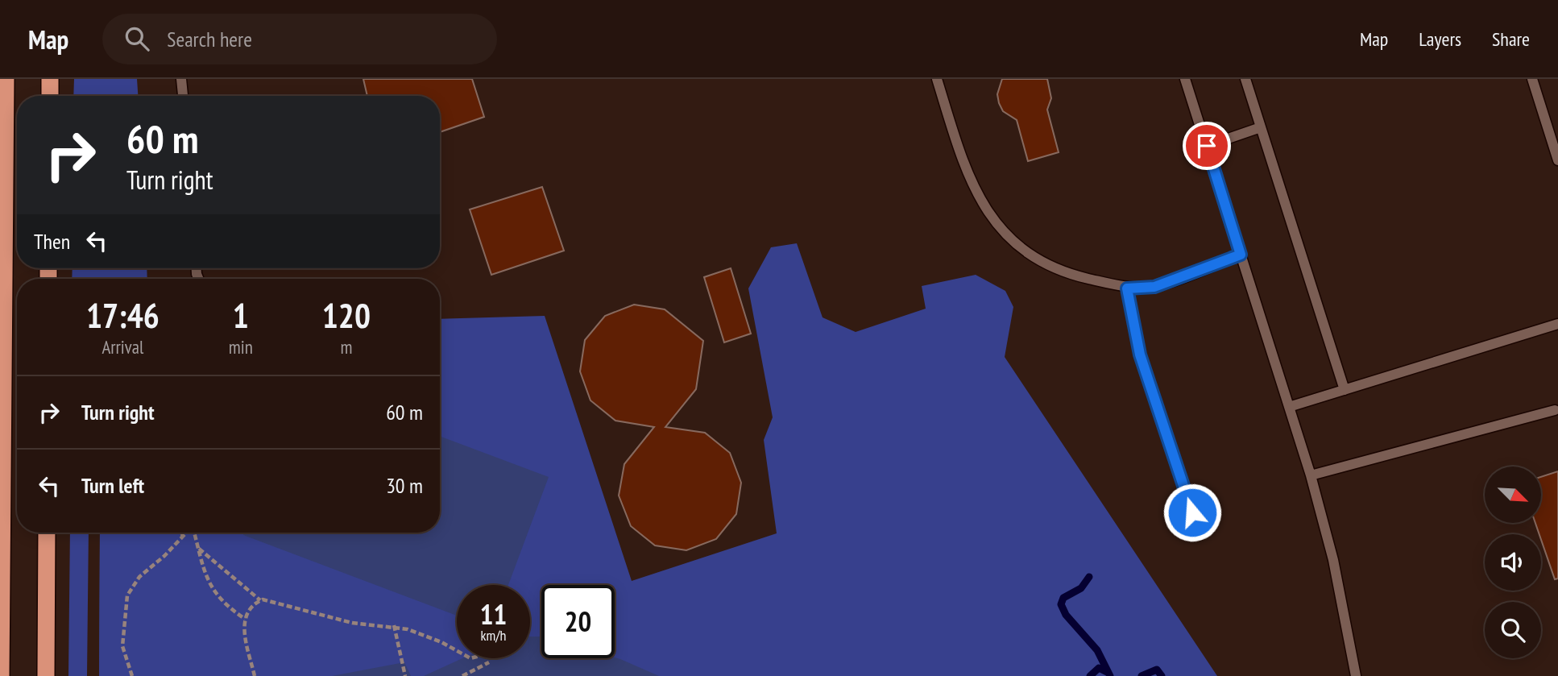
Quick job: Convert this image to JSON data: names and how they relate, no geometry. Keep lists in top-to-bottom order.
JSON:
{
  "north": "bottom right",
  "page": {
    "header": "Map",
    "search": "Search here",
    "nav": ["Map", "Layers", "Share"],
    "turn": ["60 m", "Turn right"],
    "then": "Then",
    "eta": [
      "17:46",
      "Arrival",
      "1",
      "min",
      "120",
      "m"
    ],
    "list": [
      {
        "name": "Turn right",
        "value": "60 m"
      },
      {
        "name": "Turn left",
        "value": "30 m"
      }
    ],
    "speed": "11 km/h",
    "limit": "20"
  }
}
